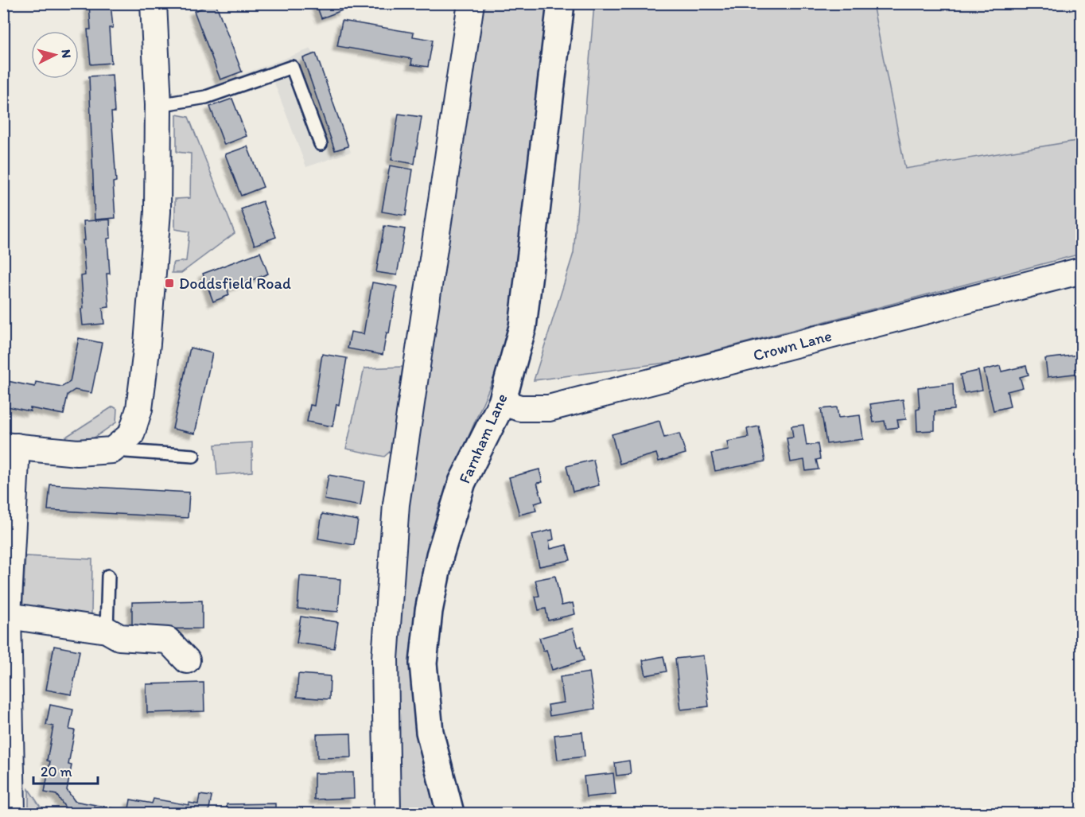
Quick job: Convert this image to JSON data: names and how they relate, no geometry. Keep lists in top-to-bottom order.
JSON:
{
  "streets": {
    "street": ["Crown Lane", "Farnham Lane"]
  },
  "crossings": [
    ["Crown Lane", "Farnham Lane"]
  ],
  "places": {
    "transit": ["Doddsfield Road"]
  },
  "scale_bar": "20 m",
  "north": "right"
}
